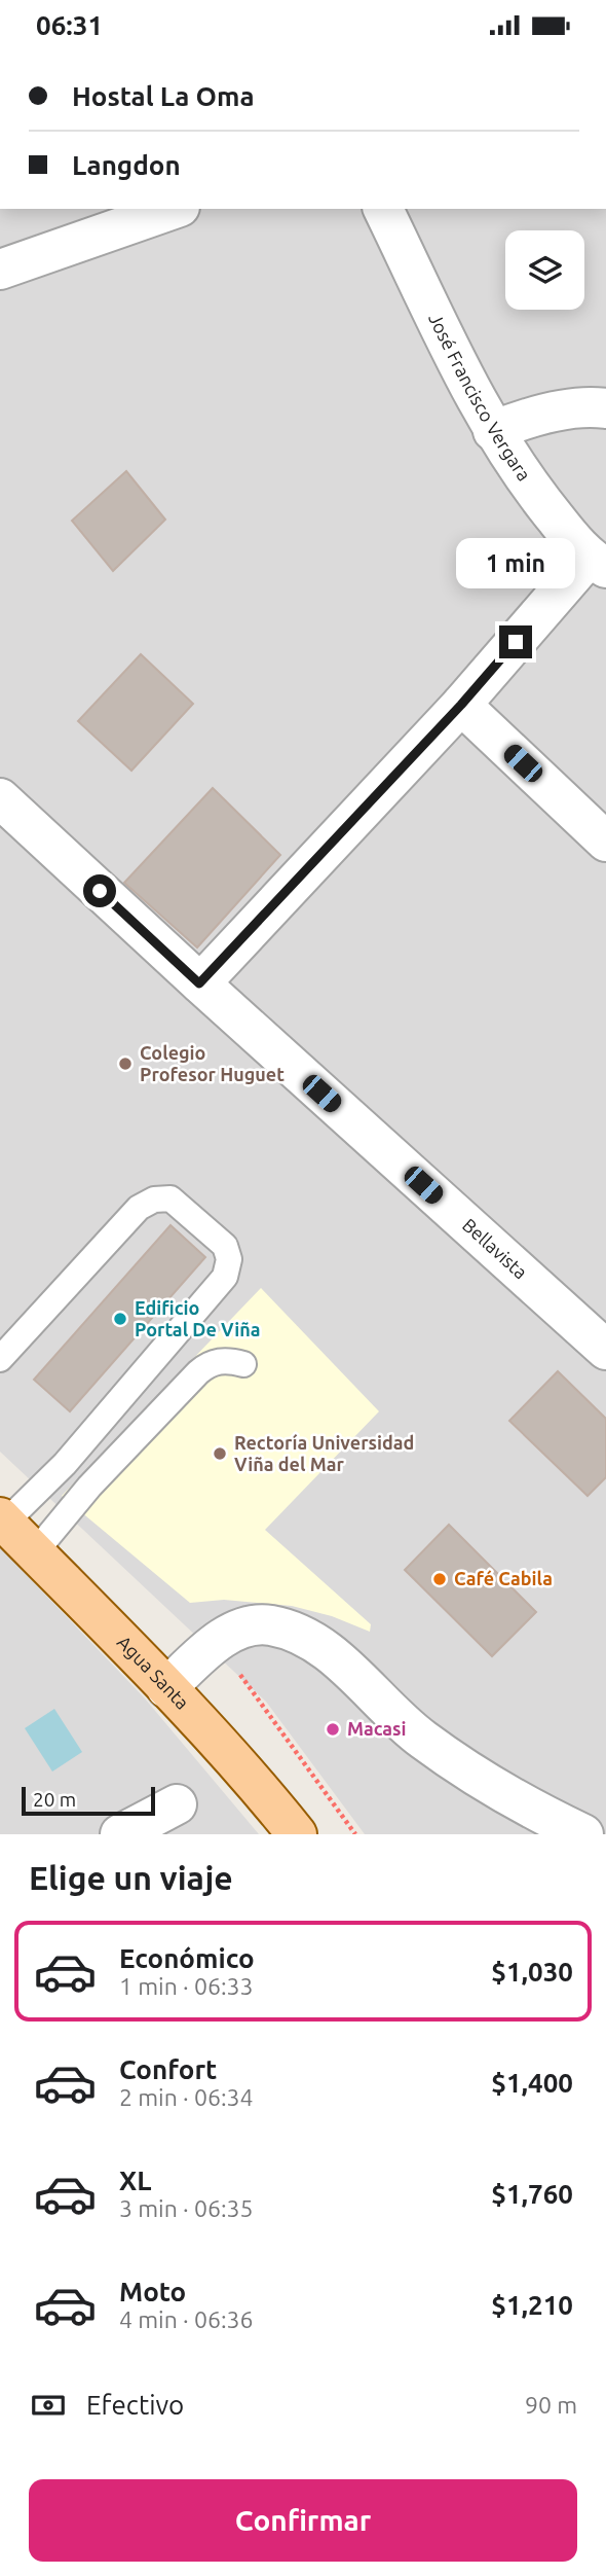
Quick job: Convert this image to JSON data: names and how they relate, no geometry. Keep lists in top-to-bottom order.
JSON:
{
  "streets": {
    "main road": ["Agua Santa"],
    "street": ["José Francisco Vergara", "Bellavista"]
  },
  "places": [
    "Colegio Profesor Huguet",
    "Edificio Portal De Viña",
    "Rectoría Universidad Viña del Mar",
    "Café Cabila",
    "Macasi"
  ],
  "scale_bar": "20 m",
  "page": {
    "status": "06:31",
    "banner": ["Hostal La Oma", "Langdon"],
    "bubble": "1 min",
    "scale": "20 m",
    "heading": "Elige un viaje",
    "list": [
      {
        "name": "Económico",
        "note": "1 min · 06:33",
        "value": "$1,030"
      },
      {
        "name": "Confort",
        "note": "2 min · 06:34",
        "value": "$1,400"
      },
      {
        "name": "XL",
        "note": "3 min · 06:35",
        "value": "$1,760"
      },
      {
        "name": "Moto",
        "note": "4 min · 06:36",
        "value": "$1,210"
      }
    ],
    "pay": ["Efectivo", "90 m"],
    "buttons": "Confirmar"
  }
}
